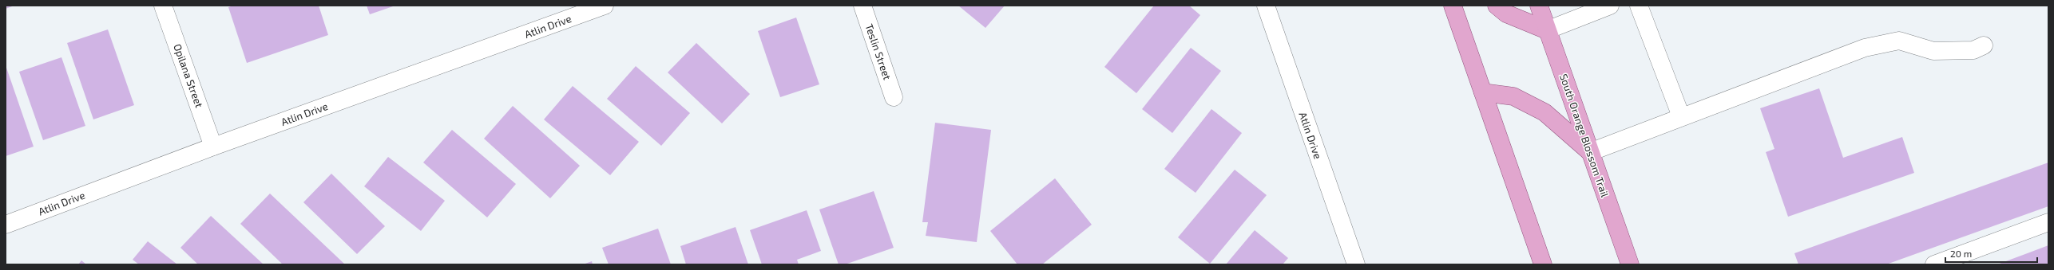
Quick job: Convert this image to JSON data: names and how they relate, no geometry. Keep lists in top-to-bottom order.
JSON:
{
  "streets": {
    "main road": ["South Orange Blossom Trail"],
    "street": ["Atlin Drive", "Teslin Street", "Opilana Street"]
  },
  "crossings": [
    ["Atlin Drive", "Opilana Street"]
  ],
  "scale_bar": "20 m"
}
